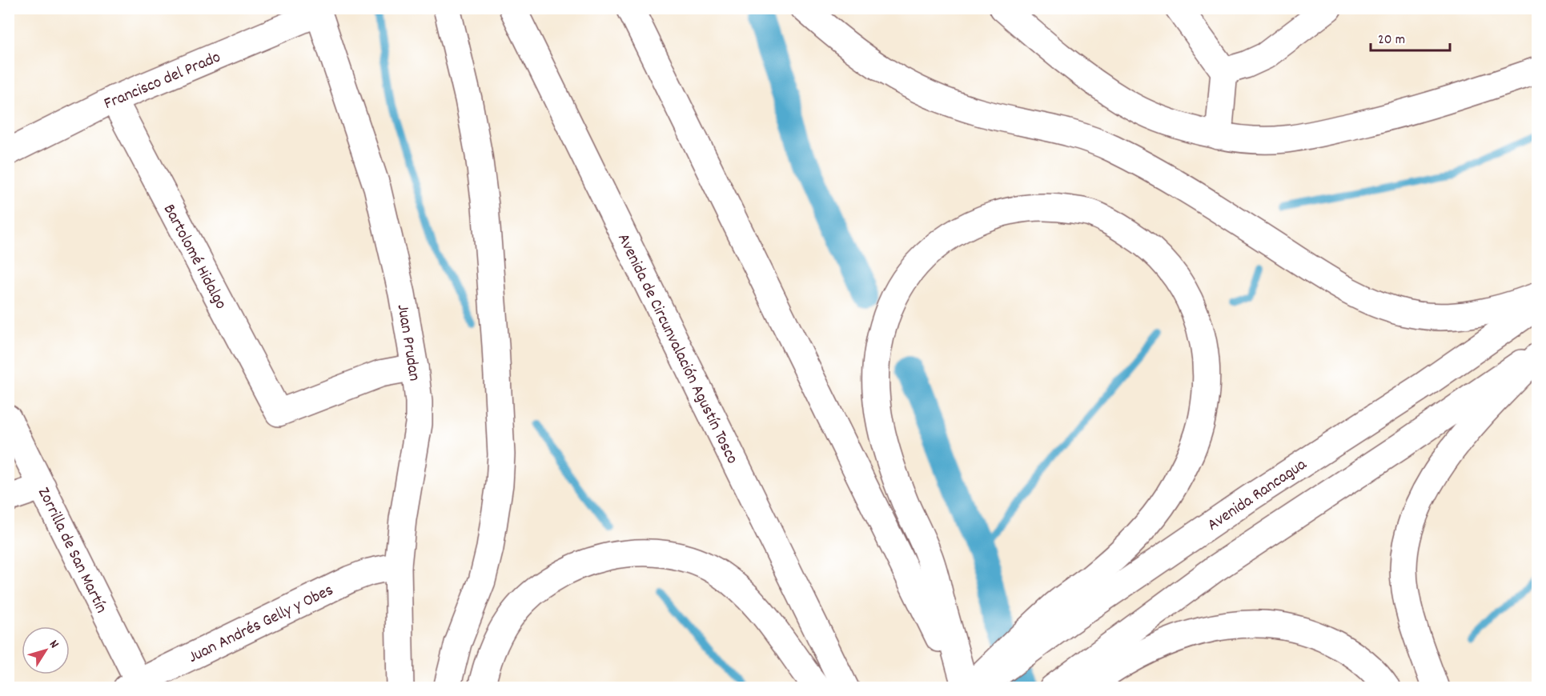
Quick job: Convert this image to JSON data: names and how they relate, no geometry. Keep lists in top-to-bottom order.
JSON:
{
  "streets": {
    "main road": [
      "Francisco del Prado",
      "Bartolomé Hidalgo",
      "Juan Prudan",
      "Avenida de Circunvalación Agustín Tosco",
      "Avenida Rancagua",
      "Zorrilla de San Martín",
      "Juan Andrés Gelly y Obes"
    ]
  },
  "crossings": [
    ["Francisco del Prado", "Bartolomé Hidalgo"],
    ["Francisco del Prado", "Juan Prudan"],
    ["Bartolomé Hidalgo", "Juan Prudan"],
    ["Juan Prudan", "Juan Andrés Gelly y Obes"],
    ["Zorrilla de San Martín", "Juan Andrés Gelly y Obes"]
  ],
  "scale_bar": "20 m",
  "north": "top right"
}
